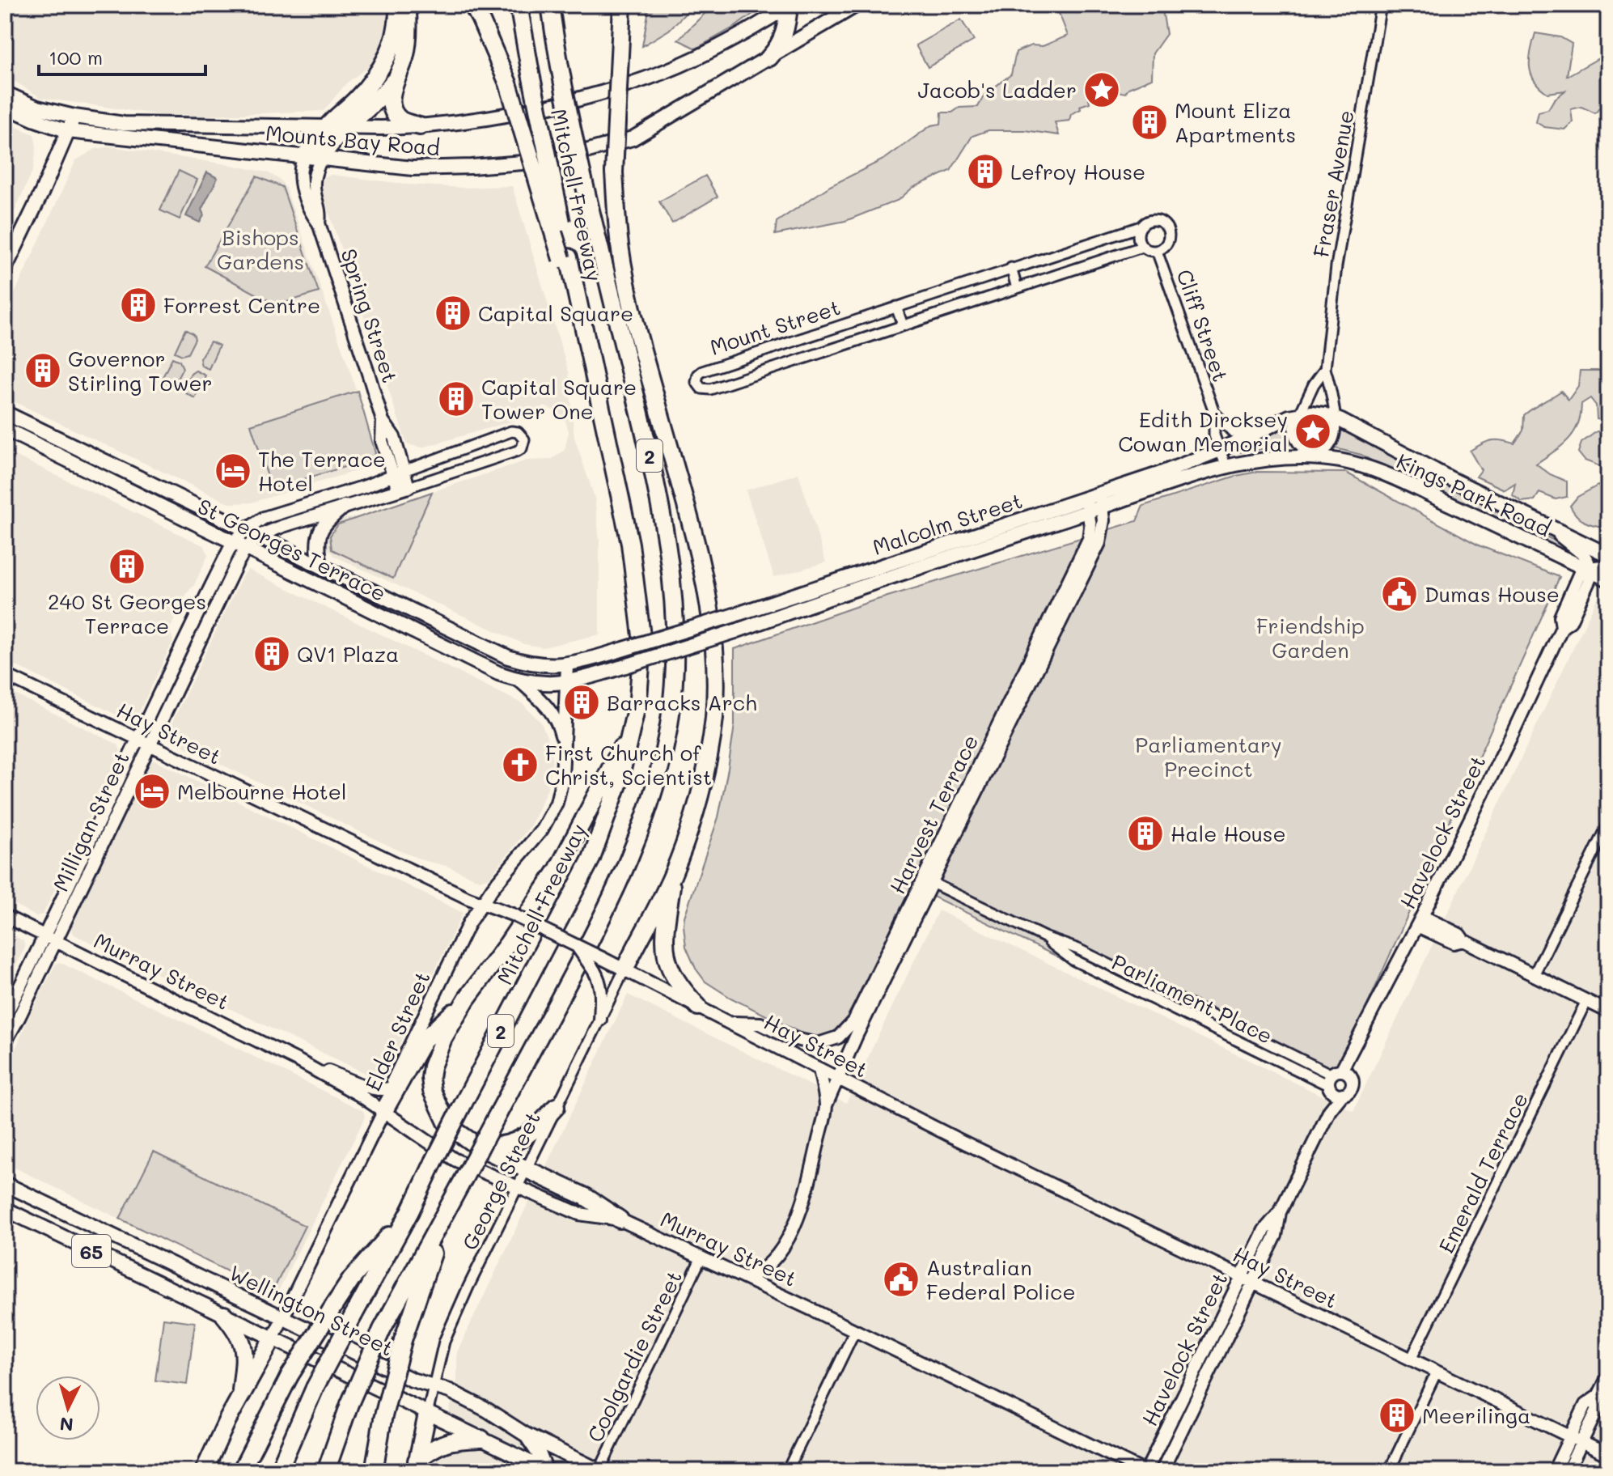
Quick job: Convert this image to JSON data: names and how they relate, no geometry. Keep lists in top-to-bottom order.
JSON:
{
  "streets": {
    "highway": ["Mitchell Freeway", "2"],
    "main road": [
      "Mounts Bay Road",
      "Spring Street",
      "Kings Park Road",
      "Malcolm Street",
      "St Georges Terrace",
      "Hay Street",
      "Harvest Terrace",
      "Milligan Street",
      "Havelock Street",
      "Murray Street",
      "Elder Street",
      "65",
      "Wellington Street"
    ],
    "street": [
      "Fraser Avenue",
      "Cliff Street",
      "Mount Street",
      "Parliament Place",
      "Emerald Terrace",
      "George Street",
      "Coolgardie Street"
    ]
  },
  "crossings": [
    ["Mounts Bay Road", "Spring Street"],
    ["Fraser Avenue", "Kings Park Road"],
    ["Fraser Avenue", "Malcolm Street"],
    ["Mitchell Freeway", "2"],
    ["Cliff Street", "Mount Street"],
    ["Cliff Street", "Malcolm Street"],
    ["Kings Park Road", "Malcolm Street"],
    ["Kings Park Road", "Havelock Street"],
    ["Malcolm Street", "St Georges Terrace"],
    ["Malcolm Street", "Harvest Terrace"],
    ["Malcolm Street", "Elder Street"],
    ["St Georges Terrace", "Milligan Street"],
    ["St Georges Terrace", "Elder Street"],
    ["Hay Street", "Harvest Terrace"],
    ["Hay Street", "Milligan Street"],
    ["Hay Street", "Havelock Street"],
    ["Hay Street", "Elder Street"],
    ["Hay Street", "Emerald Terrace"],
    ["Hay Street", "George Street"],
    ["Harvest Terrace", "Murray Street"],
    ["Harvest Terrace", "Parliament Place"],
    ["Milligan Street", "Murray Street"],
    ["Havelock Street", "Murray Street"],
    ["Havelock Street", "Parliament Place"],
    ["Murray Street", "Elder Street"],
    ["Murray Street", "George Street"],
    ["Murray Street", "Coolgardie Street"],
    ["Elder Street", "Wellington Street"],
    ["George Street", "Wellington Street"],
    ["Wellington Street", "Coolgardie Street"]
  ],
  "parks": ["Bishops Gardens", "Friendship Garden", "Parliamentary Precinct"],
  "places": {
    "place": ["Jacob's Ladder", "Edith Dircksey Cowan Memorial"],
    "building": [
      "Mount Eliza Apartments",
      "Lefroy House",
      "Forrest Centre",
      "Capital Square",
      "Governor Stirling Tower",
      "Capital Square Tower One",
      "240 St Georges Terrace",
      "QV1 Plaza",
      "Barracks Arch",
      "Hale House",
      "Meerilinga"
    ],
    "hotel": ["The Terrace Hotel", "Melbourne Hotel"],
    "public building": ["Dumas House", "Australian Federal Police"],
    "church": ["First Church of Christ, Scientist"]
  },
  "scale_bar": "100 m",
  "north": "bottom"
}
